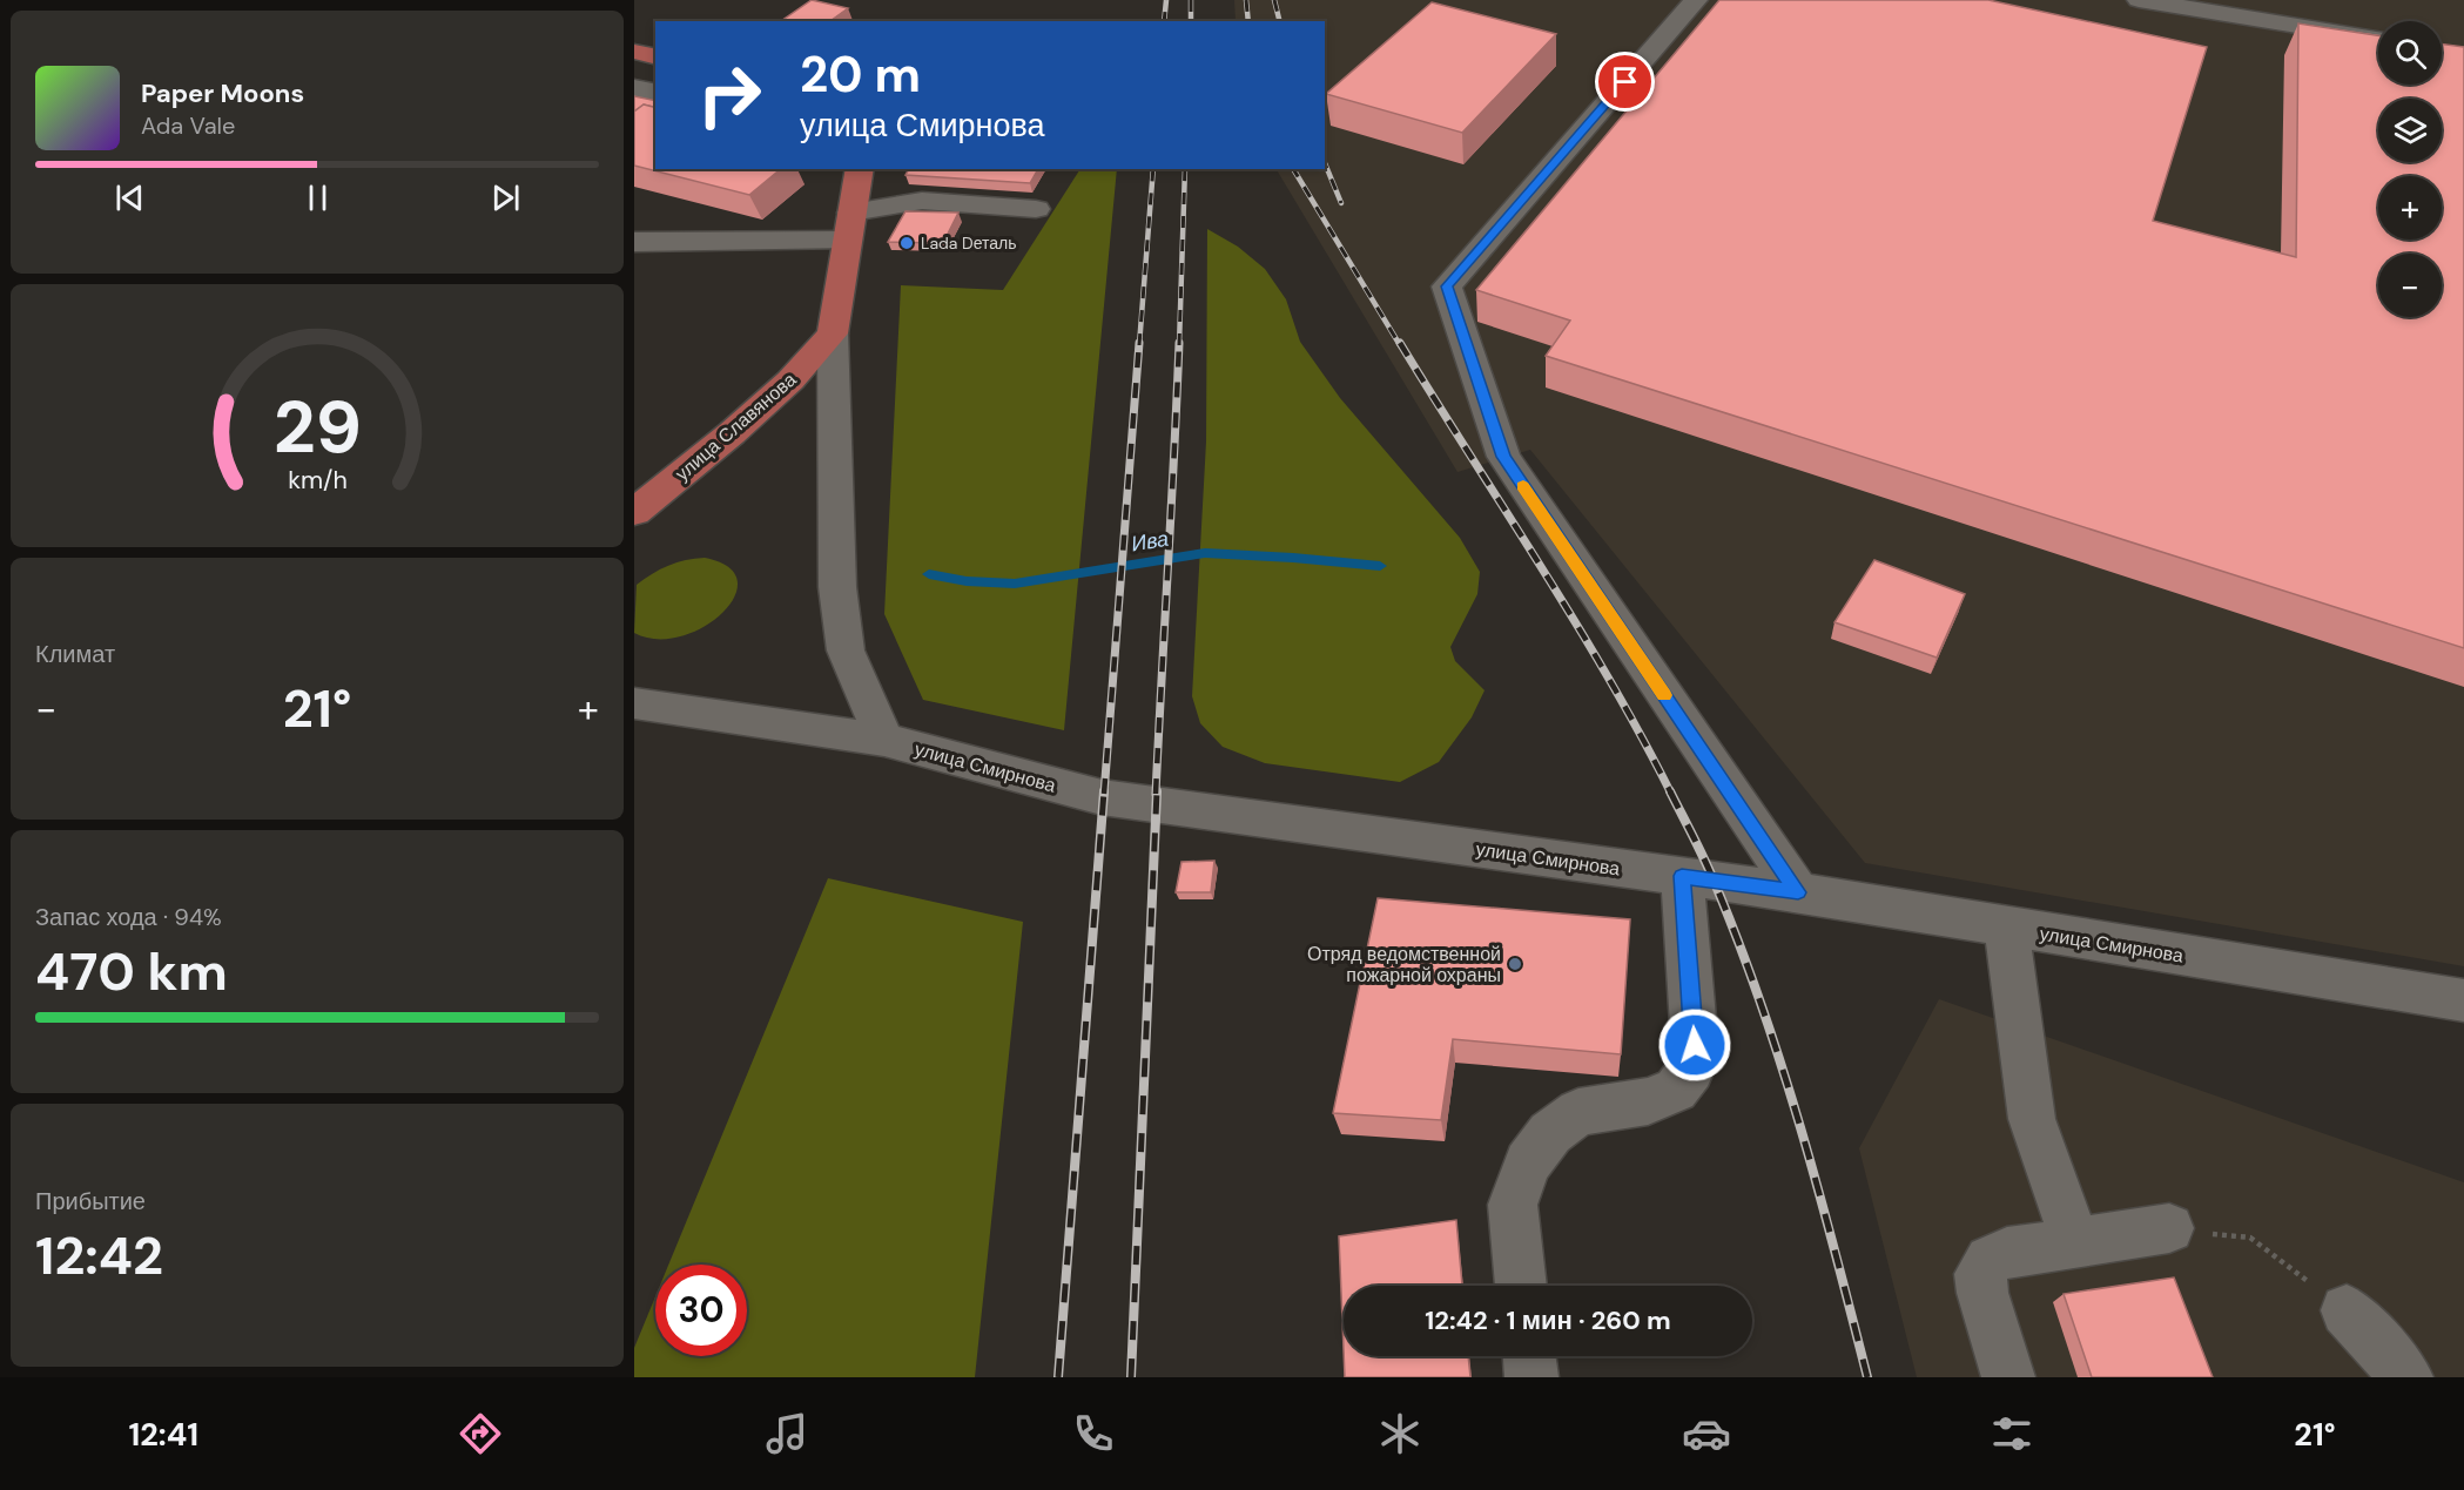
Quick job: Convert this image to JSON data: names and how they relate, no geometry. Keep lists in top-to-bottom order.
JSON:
{
  "streets": {
    "main road": ["улица Славянова"],
    "street": ["улица Смирнова"]
  },
  "water": ["Ива"],
  "places": ["Lada Dеталь", "Отряд ведомственной пожарной охраны"],
  "page": {
    "map_buttons": ["+", "−"],
    "turn": ["20 m", "улица Смирнова"],
    "song": ["Paper Moons", "Ada Vale"],
    "tile": [
      "Климат",
      ["Запас хода · 94%", "470 km"],
      ["Прибытие", "12:42"]
    ],
    "heat": ["−", "21°", "+"],
    "limit": "30",
    "trip": "12:42 · 1 мин · 260 m",
    "tabs": ["12:41", "21°"],
    "gauge": ["29", "km/h"]
  }
}
